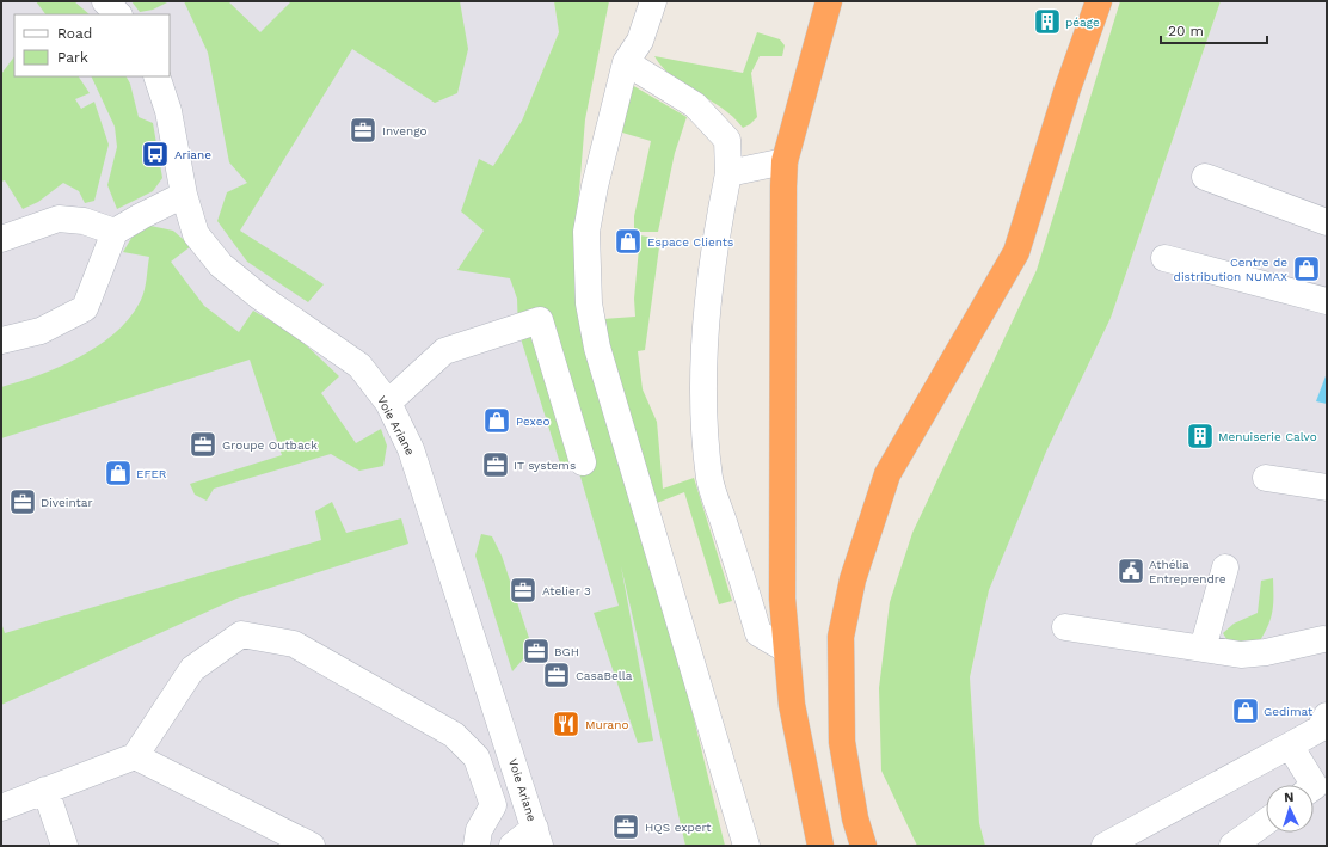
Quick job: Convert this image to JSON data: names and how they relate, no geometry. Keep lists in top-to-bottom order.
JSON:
{
  "streets": {
    "street": ["Voie Ariane"]
  },
  "places": {
    "building": ["péage", "Menuiserie Calvo"],
    "office": [
      "Invengo",
      "Groupe Outback",
      "IT systems",
      "Diveintar",
      "Atelier 3",
      "BGH",
      "CasaBella",
      "HQS expert"
    ],
    "bus stop": ["Ariane"],
    "shop": [
      "Espace Clients",
      "Centre de distribution NUMAX",
      "Pexeo",
      "EFER",
      "Gedimat"
    ],
    "public building": ["Athélia Entreprendre"],
    "restaurant": ["Murano"]
  },
  "legend": ["Road", "Park"],
  "scale_bar": "20 m",
  "north": "top"
}
